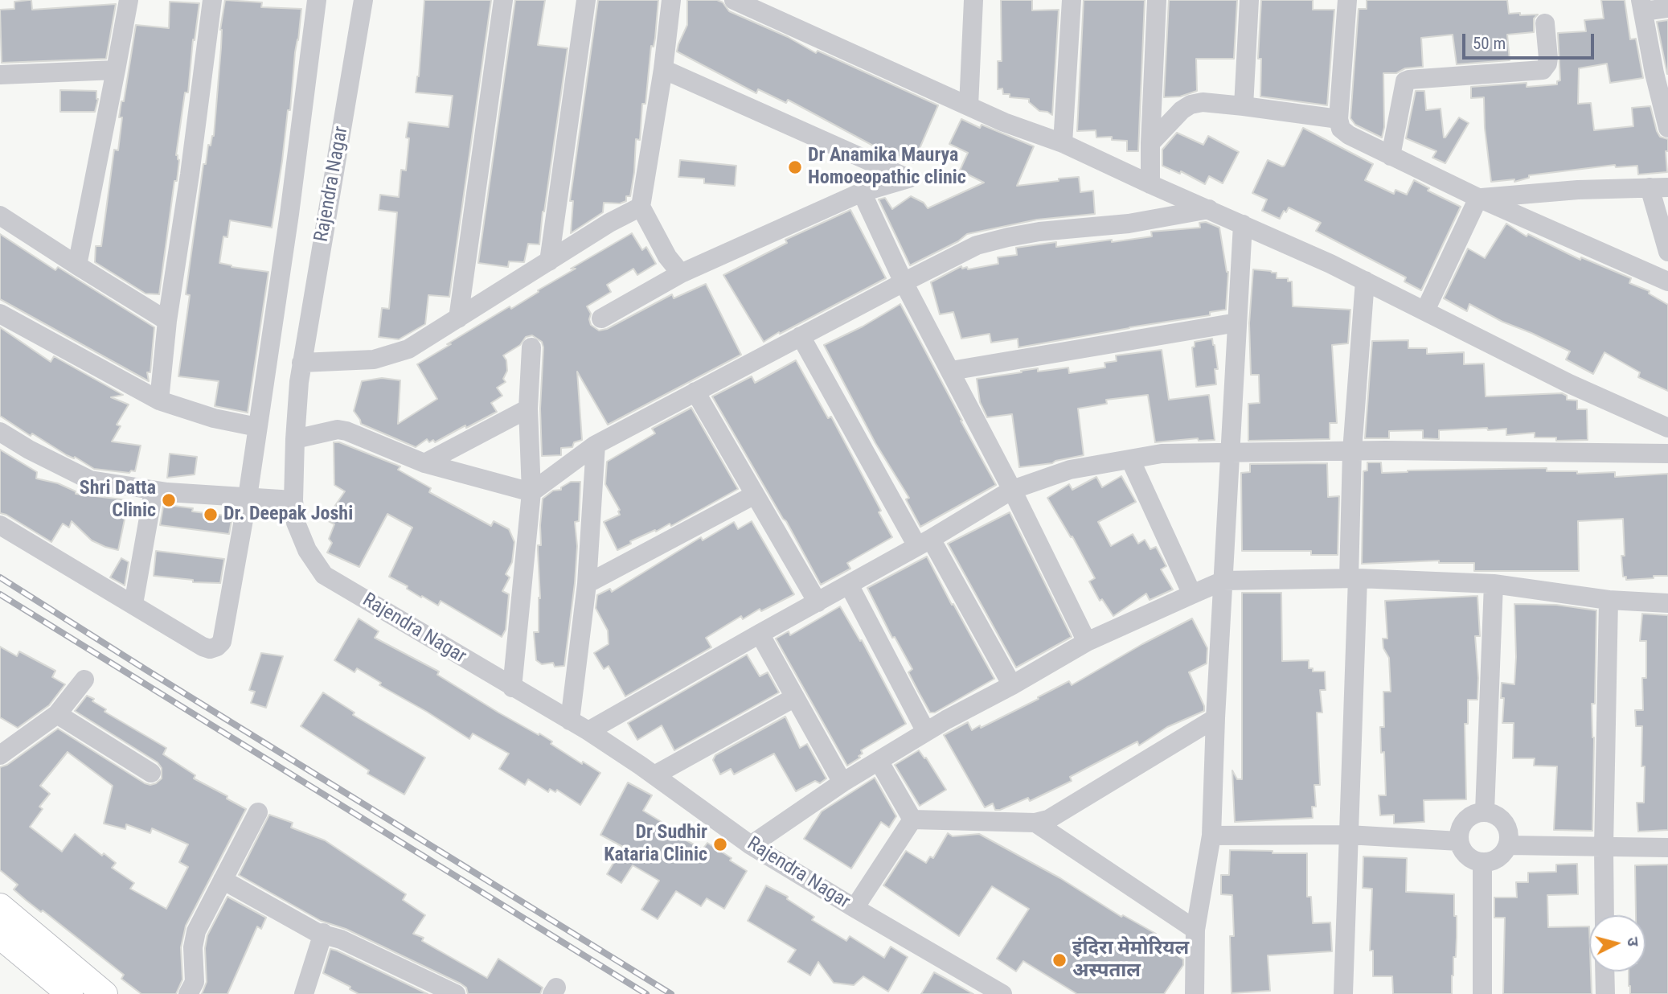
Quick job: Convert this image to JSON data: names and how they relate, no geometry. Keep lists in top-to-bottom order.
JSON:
{
  "streets": {
    "street": ["Rajendra Nagar"]
  },
  "places": [
    "Dr Anamika Maurya Homoeopathic clinic",
    "Shri Datta Clinic",
    "Dr. Deepak Joshi",
    "Dr Sudhir Kataria Clinic",
    "इंदिरा मेमोरियल अस्पताल"
  ],
  "scale_bar": "50 m",
  "north": "right"
}
